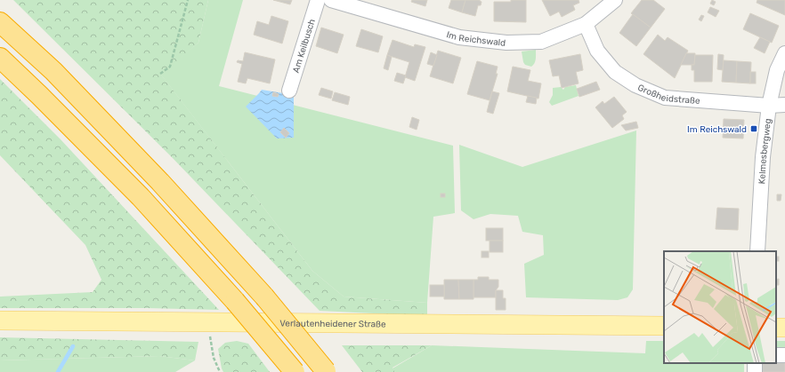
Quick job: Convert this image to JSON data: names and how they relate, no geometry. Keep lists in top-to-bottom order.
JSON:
{
  "streets": {
    "main road": ["Verlautenheidener Straße"],
    "street": [
      "Im Reichswald",
      "Am Keilbusch",
      "Großheidstraße",
      "Kelmesbergweg"
    ]
  },
  "crossings": [
    ["Im Reichswald", "Großheidstraße"],
    ["Großheidstraße", "Kelmesbergweg"]
  ],
  "places": {
    "transit": ["Im Reichswald"]
  }
}
